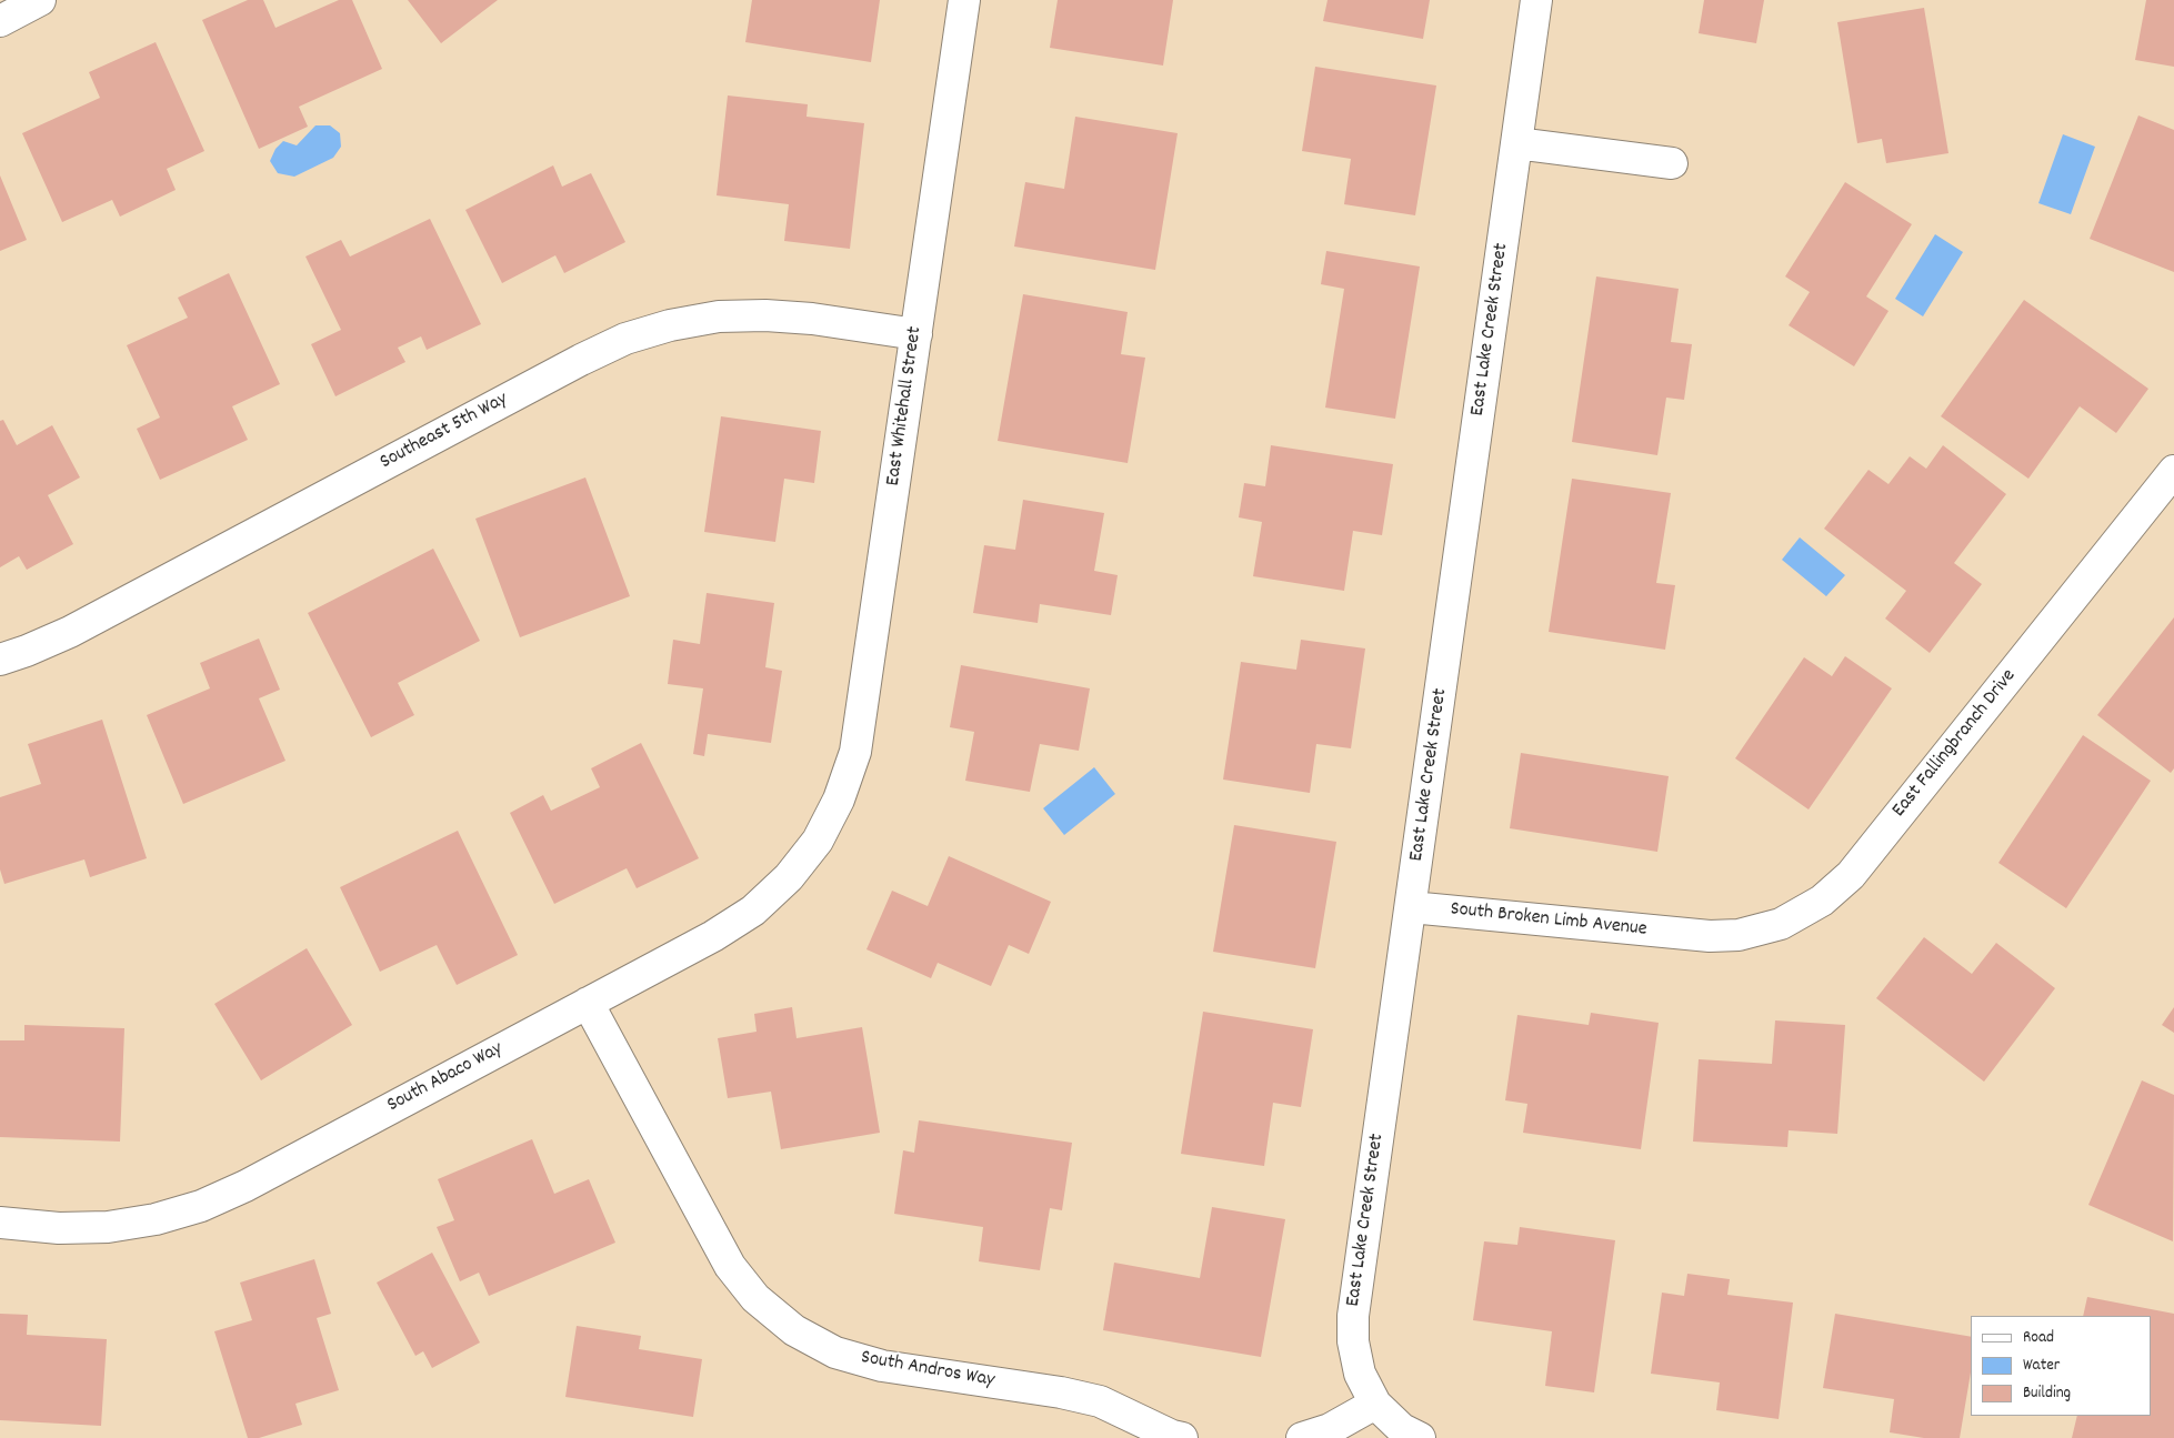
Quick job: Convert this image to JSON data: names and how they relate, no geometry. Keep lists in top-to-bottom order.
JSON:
{
  "streets": {
    "street": [
      "East Lake Creek Street",
      "East Whitehall Street",
      "Southeast 5th Way",
      "East Fallingbranch Drive",
      "South Broken Limb Avenue",
      "South Abaco Way",
      "South Andros Way"
    ]
  },
  "crossings": [
    ["East Lake Creek Street", "South Broken Limb Avenue"],
    ["East Whitehall Street", "Southeast 5th Way"],
    ["East Whitehall Street", "South Abaco Way"],
    ["East Fallingbranch Drive", "South Broken Limb Avenue"],
    ["South Abaco Way", "South Andros Way"]
  ],
  "legend": ["Road", "Water", "Building"]
}
